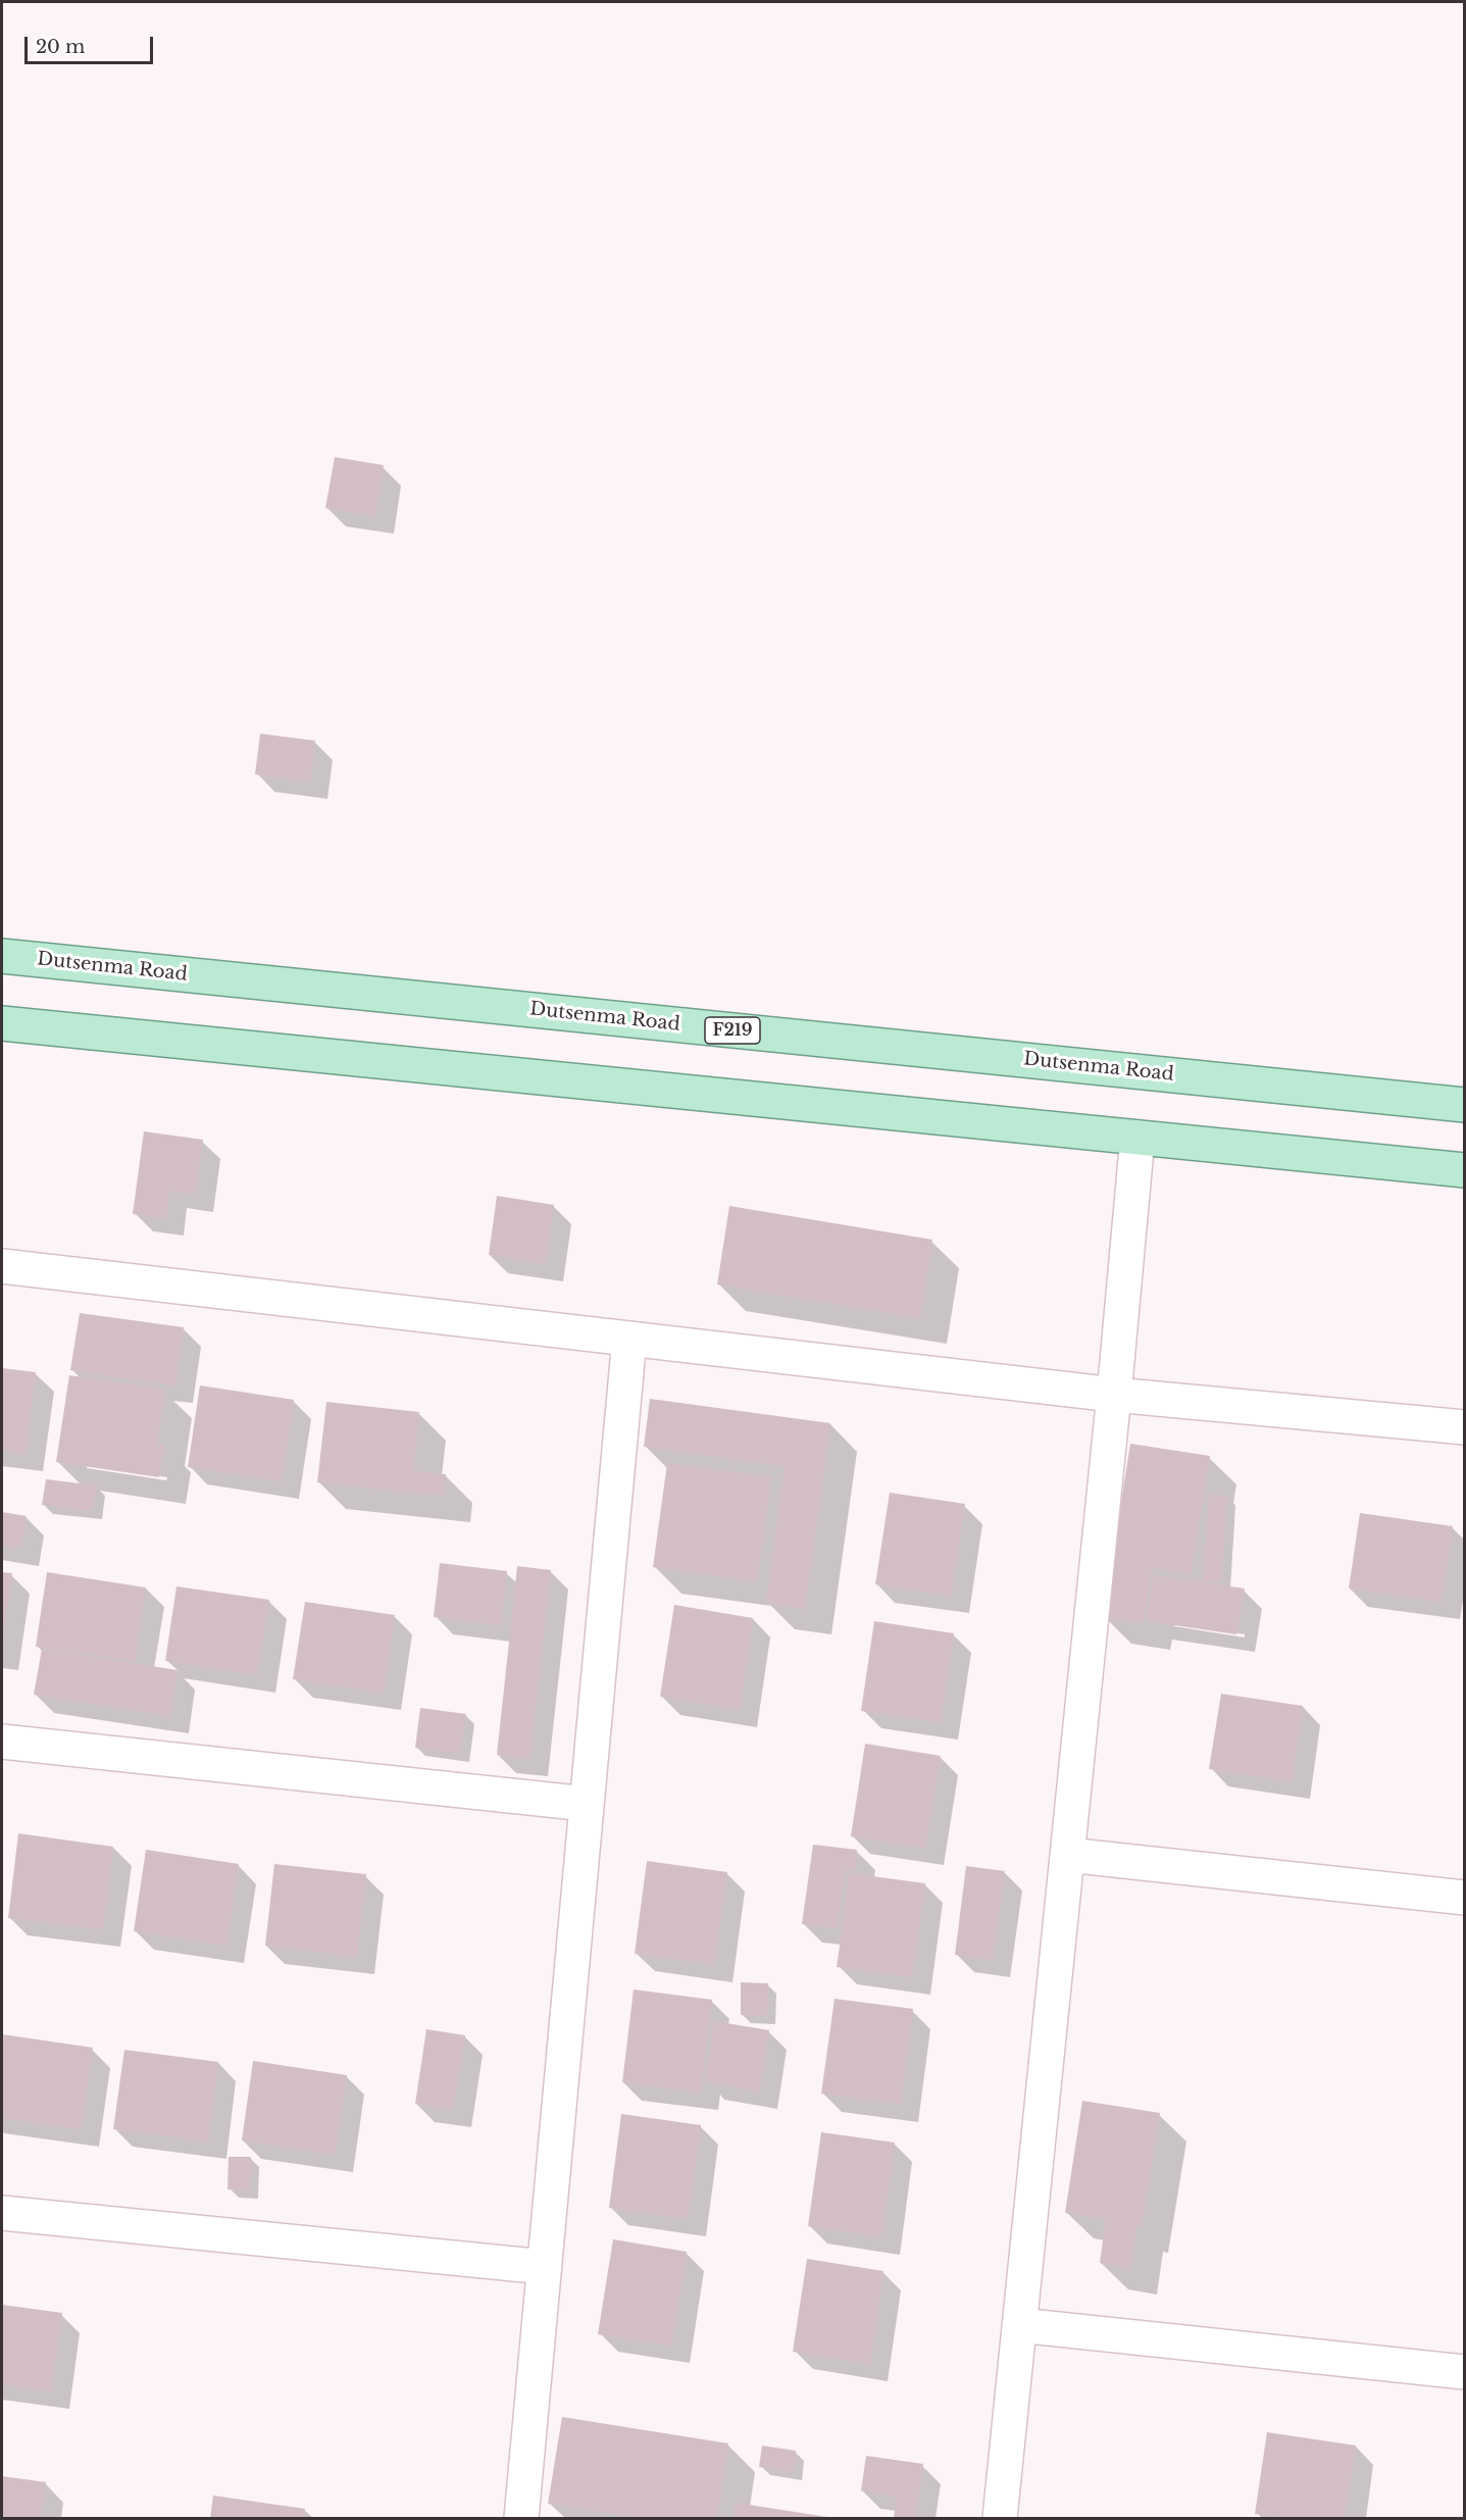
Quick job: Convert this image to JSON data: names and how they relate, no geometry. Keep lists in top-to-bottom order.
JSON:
{
  "streets": {
    "main road": ["Dutsenma Road", "F219"]
  },
  "scale_bar": "20 m"
}
